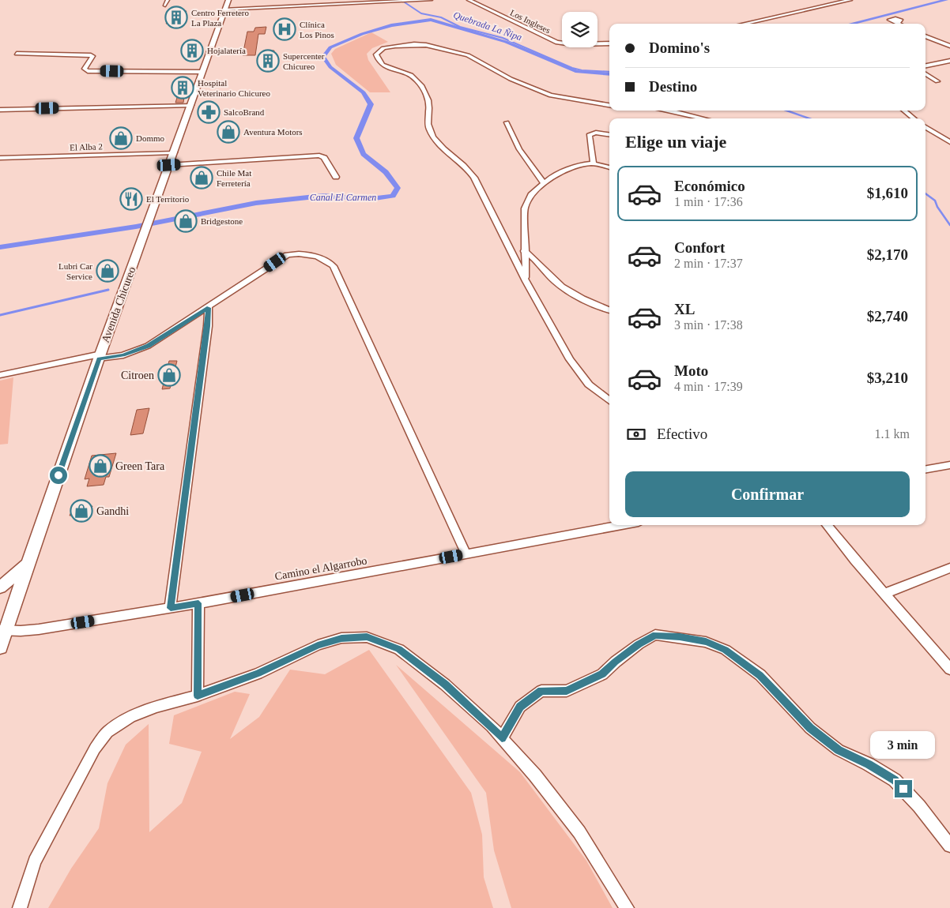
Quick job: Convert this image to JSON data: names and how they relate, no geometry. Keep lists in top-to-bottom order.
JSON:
{
  "streets": {
    "main road": ["Avenida Chicureo"],
    "street": ["Los Ingleses", "El Alba 2", "Camino el Algarrobo"]
  },
  "crossings": [
    ["El Alba 2", "Avenida Chicureo"],
    ["Avenida Chicureo", "Camino el Algarrobo"]
  ],
  "water": ["Quebrada La Ñipa", "Canal El Carmen"],
  "places": {
    "building": [
      "Centro Ferretero La Plaza",
      "Hojalatería",
      "Supercenter Chicureo",
      "Hospital Veterinario Chicureo"
    ],
    "hospital": ["Clínica Los Pinos"],
    "pharmacy": ["SalcoBrand"],
    "shop": [
      "Aventura Motors",
      "Dommo",
      "Chile Mat Ferretería",
      "Bridgestone",
      "Lubri Car Service",
      "Citroen",
      "Green Tara",
      "Gandhi"
    ],
    "restaurant": ["El Territorio"]
  },
  "page": {
    "banner": ["Domino's", "Destino"],
    "heading": "Elige un viaje",
    "list": [
      {
        "name": "Económico",
        "note": "1 min · 17:36",
        "value": "$1,610"
      },
      {
        "name": "Confort",
        "note": "2 min · 17:37",
        "value": "$2,170"
      },
      {
        "name": "XL",
        "note": "3 min · 17:38",
        "value": "$2,740"
      },
      {
        "name": "Moto",
        "note": "4 min · 17:39",
        "value": "$3,210"
      }
    ],
    "pay": ["Efectivo", "1.1 km"],
    "buttons": "Confirmar",
    "bubble": "3 min"
  }
}
